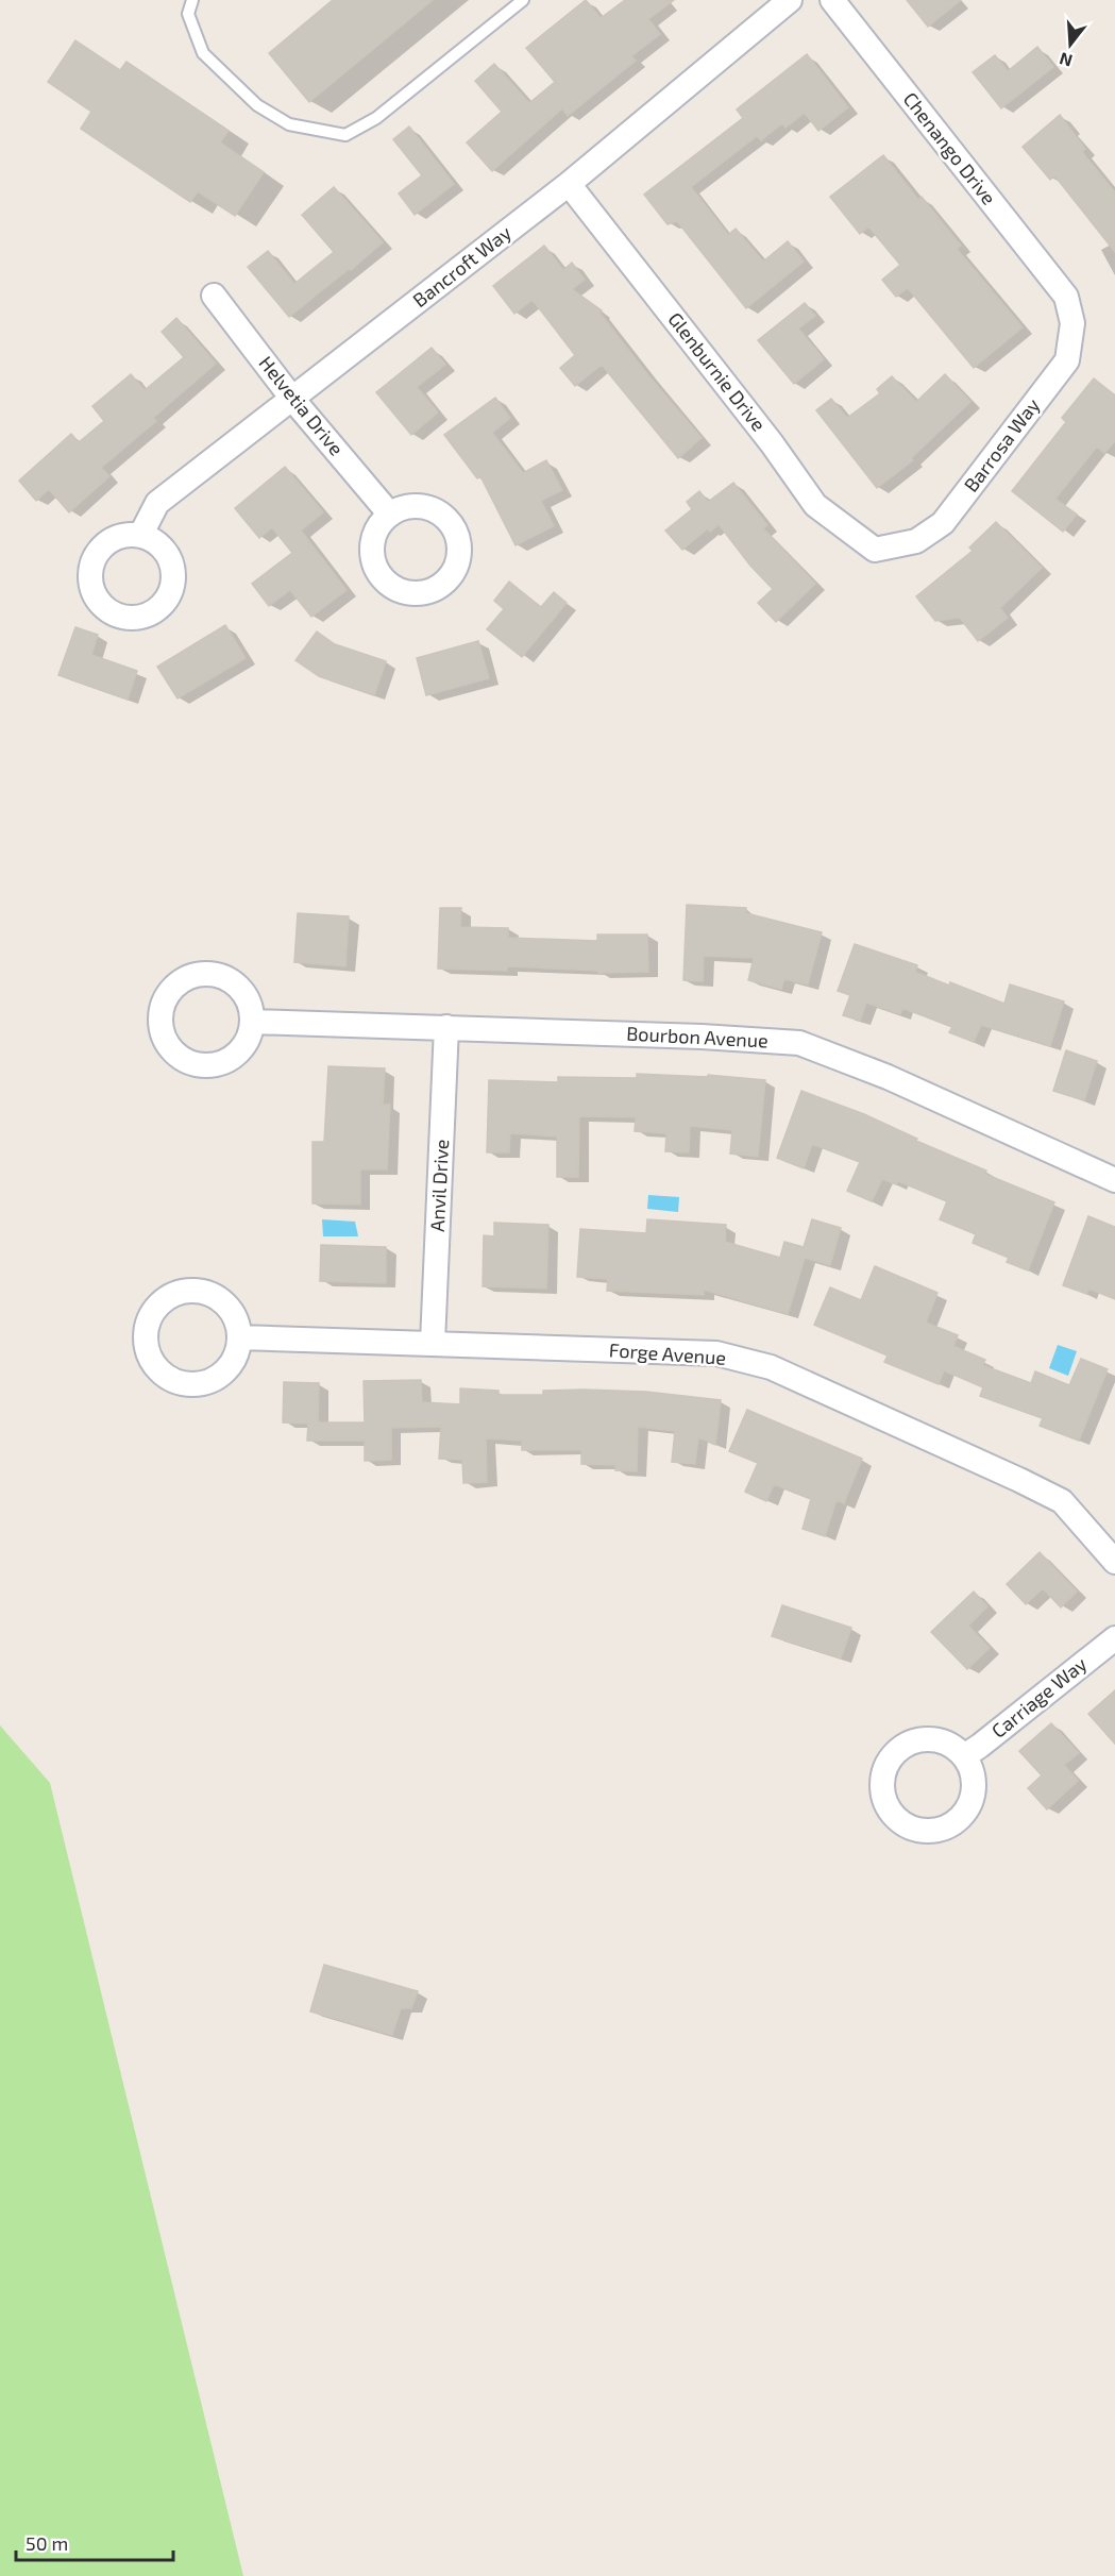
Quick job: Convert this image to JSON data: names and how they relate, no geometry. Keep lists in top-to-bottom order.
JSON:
{
  "streets": {
    "street": [
      "Chenango Drive",
      "Bancroft Way",
      "Glenburnie Drive",
      "Helvetia Drive",
      "Barrosa Way",
      "Bourbon Avenue",
      "Anvil Drive",
      "Forge Avenue",
      "Carriage Way"
    ]
  },
  "crossings": [
    ["Chenango Drive", "Barrosa Way"],
    ["Bancroft Way", "Glenburnie Drive"],
    ["Bancroft Way", "Helvetia Drive"],
    ["Glenburnie Drive", "Barrosa Way"],
    ["Bourbon Avenue", "Anvil Drive"],
    ["Anvil Drive", "Forge Avenue"]
  ],
  "scale_bar": "50 m",
  "north": "bottom"
}
